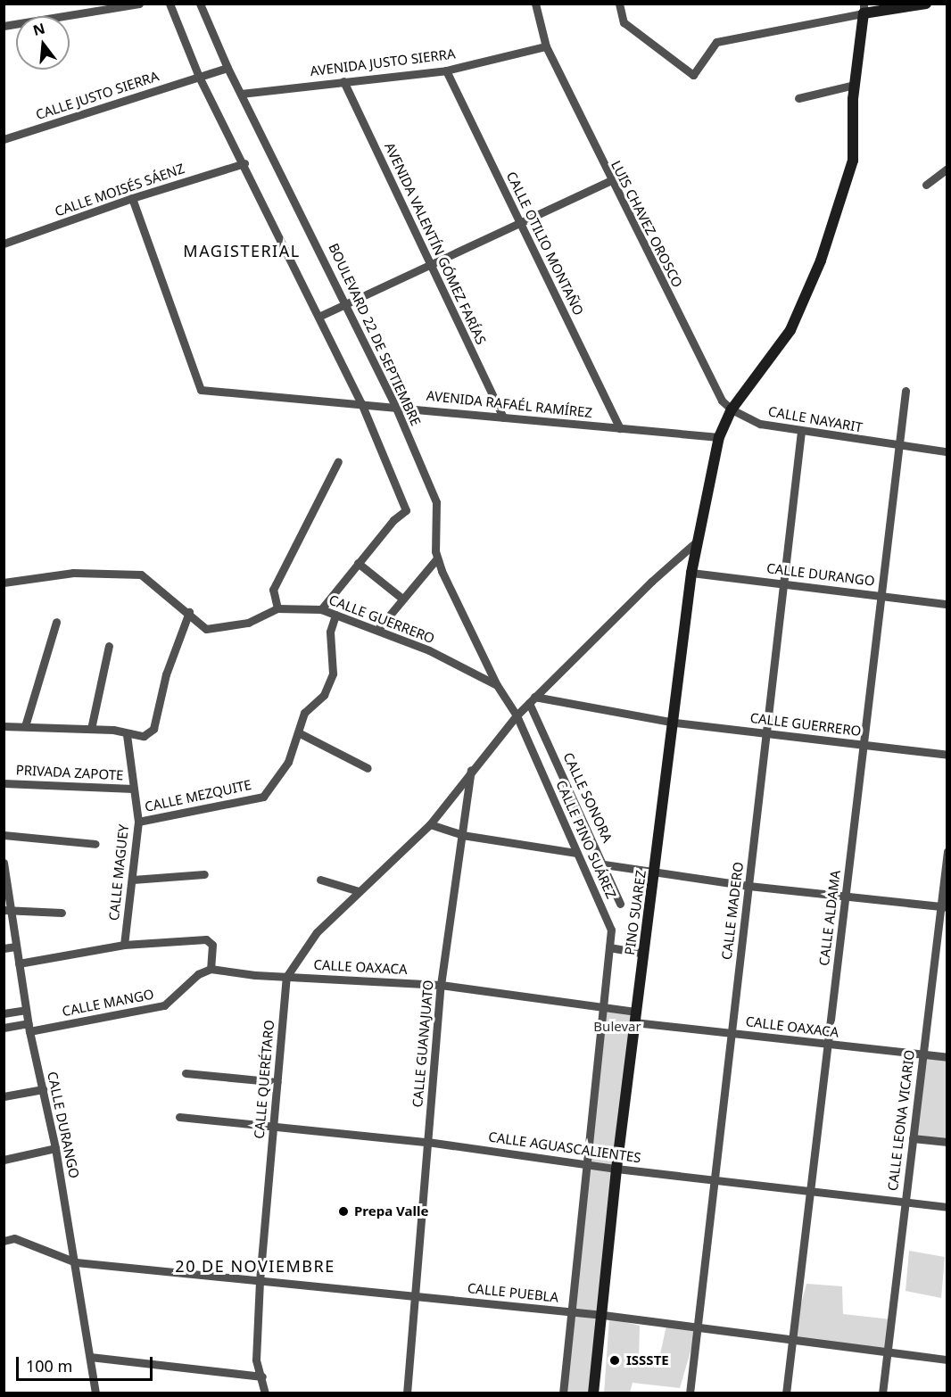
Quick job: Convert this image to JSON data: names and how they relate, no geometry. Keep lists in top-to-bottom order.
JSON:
{
  "streets": {
    "street": [
      "AVENIDA JUSTO SIERRA",
      "CALLE JUSTO SIERRA",
      "CALLE MOISÉS SÁENZ",
      "LUIS CHAVEZ OROSCO",
      "AVENIDA VALENTÍN GÓMEZ FARÍAS",
      "CALLE OTILIO MONTAÑO",
      "BOULEVARD 22 DE SEPTIEMBRE",
      "AVENIDA RAFAÉL RAMÍREZ",
      "CALLE NAYARIT",
      "CALLE DURANGO",
      "CALLE GUERRERO",
      "PRIVADA ZAPOTE",
      "CALLE MEZQUITE",
      "CALLE SONORA",
      "CALLE PINO SUÁREZ",
      "CALLE MAGUEY",
      "CALLE MADERO",
      "PINO SUAREZ",
      "CALLE ALDAMA",
      "CALLE OAXACA",
      "CALLE MANGO",
      "CALLE GUANAJUATO",
      "CALLE QUERÉTARO",
      "CALLE LEONA VICARIO",
      "CALLE AGUASCALIENTES",
      "CALLE PUEBLA"
    ]
  },
  "crossings": [
    ["AVENIDA JUSTO SIERRA", "LUIS CHAVEZ OROSCO"],
    ["AVENIDA JUSTO SIERRA", "AVENIDA VALENTÍN GÓMEZ FARÍAS"],
    ["AVENIDA JUSTO SIERRA", "CALLE OTILIO MONTAÑO"],
    ["AVENIDA JUSTO SIERRA", "BOULEVARD 22 DE SEPTIEMBRE"],
    ["CALLE JUSTO SIERRA", "BOULEVARD 22 DE SEPTIEMBRE"],
    ["CALLE MOISÉS SÁENZ", "AVENIDA RAFAÉL RAMÍREZ"],
    ["LUIS CHAVEZ OROSCO", "CALLE NAYARIT"],
    ["LUIS CHAVEZ OROSCO", "PINO SUAREZ"],
    ["AVENIDA VALENTÍN GÓMEZ FARÍAS", "AVENIDA RAFAÉL RAMÍREZ"],
    ["CALLE OTILIO MONTAÑO", "AVENIDA RAFAÉL RAMÍREZ"],
    ["BOULEVARD 22 DE SEPTIEMBRE", "AVENIDA RAFAÉL RAMÍREZ"],
    ["BOULEVARD 22 DE SEPTIEMBRE", "CALLE GUERRERO"],
    ["AVENIDA RAFAÉL RAMÍREZ", "PINO SUAREZ"],
    ["CALLE NAYARIT", "CALLE MADERO"],
    ["CALLE NAYARIT", "PINO SUAREZ"],
    ["CALLE NAYARIT", "CALLE ALDAMA"],
    ["CALLE DURANGO", "CALLE MADERO"],
    ["CALLE DURANGO", "PINO SUAREZ"],
    ["CALLE DURANGO", "CALLE ALDAMA"],
    ["CALLE DURANGO", "CALLE MANGO"],
    ["CALLE DURANGO", "CALLE PUEBLA"],
    ["CALLE GUERRERO", "CALLE SONORA"],
    ["CALLE GUERRERO", "CALLE PINO SUÁREZ"],
    ["CALLE GUERRERO", "CALLE MADERO"],
    ["CALLE GUERRERO", "PINO SUAREZ"],
    ["CALLE GUERRERO", "CALLE ALDAMA"],
    ["PRIVADA ZAPOTE", "CALLE MAGUEY"],
    ["CALLE MEZQUITE", "CALLE MAGUEY"],
    ["CALLE PINO SUÁREZ", "CALLE OAXACA"],
    ["CALLE PINO SUÁREZ", "CALLE AGUASCALIENTES"],
    ["CALLE PINO SUÁREZ", "CALLE PUEBLA"],
    ["CALLE MADERO", "CALLE OAXACA"],
    ["CALLE MADERO", "CALLE AGUASCALIENTES"],
    ["CALLE MADERO", "CALLE PUEBLA"],
    ["PINO SUAREZ", "CALLE OAXACA"],
    ["PINO SUAREZ", "CALLE AGUASCALIENTES"],
    ["PINO SUAREZ", "CALLE PUEBLA"],
    ["CALLE ALDAMA", "CALLE OAXACA"],
    ["CALLE ALDAMA", "CALLE AGUASCALIENTES"],
    ["CALLE ALDAMA", "CALLE PUEBLA"],
    ["CALLE OAXACA", "CALLE MANGO"],
    ["CALLE OAXACA", "CALLE GUANAJUATO"],
    ["CALLE OAXACA", "CALLE QUERÉTARO"],
    ["CALLE OAXACA", "CALLE LEONA VICARIO"],
    ["CALLE GUANAJUATO", "CALLE QUERÉTARO"],
    ["CALLE GUANAJUATO", "CALLE AGUASCALIENTES"],
    ["CALLE GUANAJUATO", "CALLE PUEBLA"],
    ["CALLE QUERÉTARO", "CALLE AGUASCALIENTES"],
    ["CALLE QUERÉTARO", "CALLE PUEBLA"],
    ["CALLE LEONA VICARIO", "CALLE AGUASCALIENTES"],
    ["CALLE LEONA VICARIO", "CALLE PUEBLA"]
  ],
  "districts": ["MAGISTERIAL", "20 DE NOVIEMBRE"],
  "parks": ["Bulevar"],
  "places": ["Prepa Valle", "ISSSTE"],
  "scale_bar": "100 m",
  "north": "top"
}
